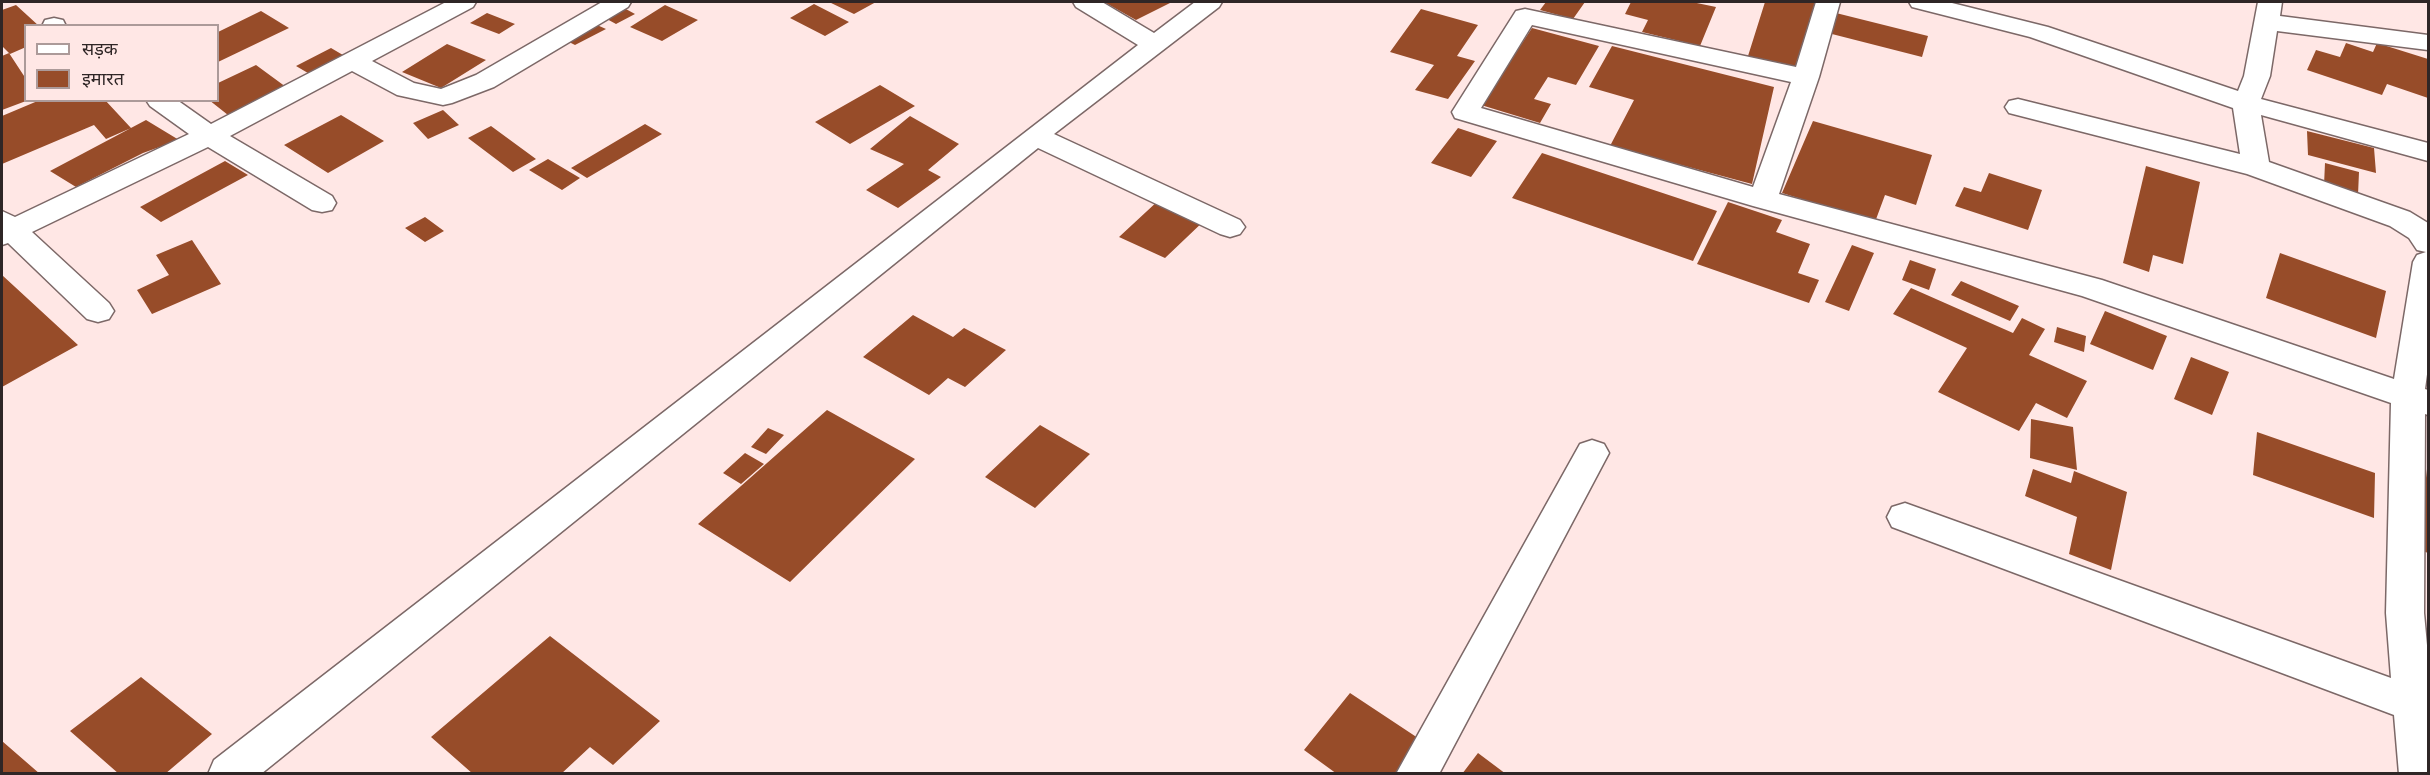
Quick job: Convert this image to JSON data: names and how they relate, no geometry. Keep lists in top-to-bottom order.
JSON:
{
  "legend": ["सड़क", "इमारत"]
}
